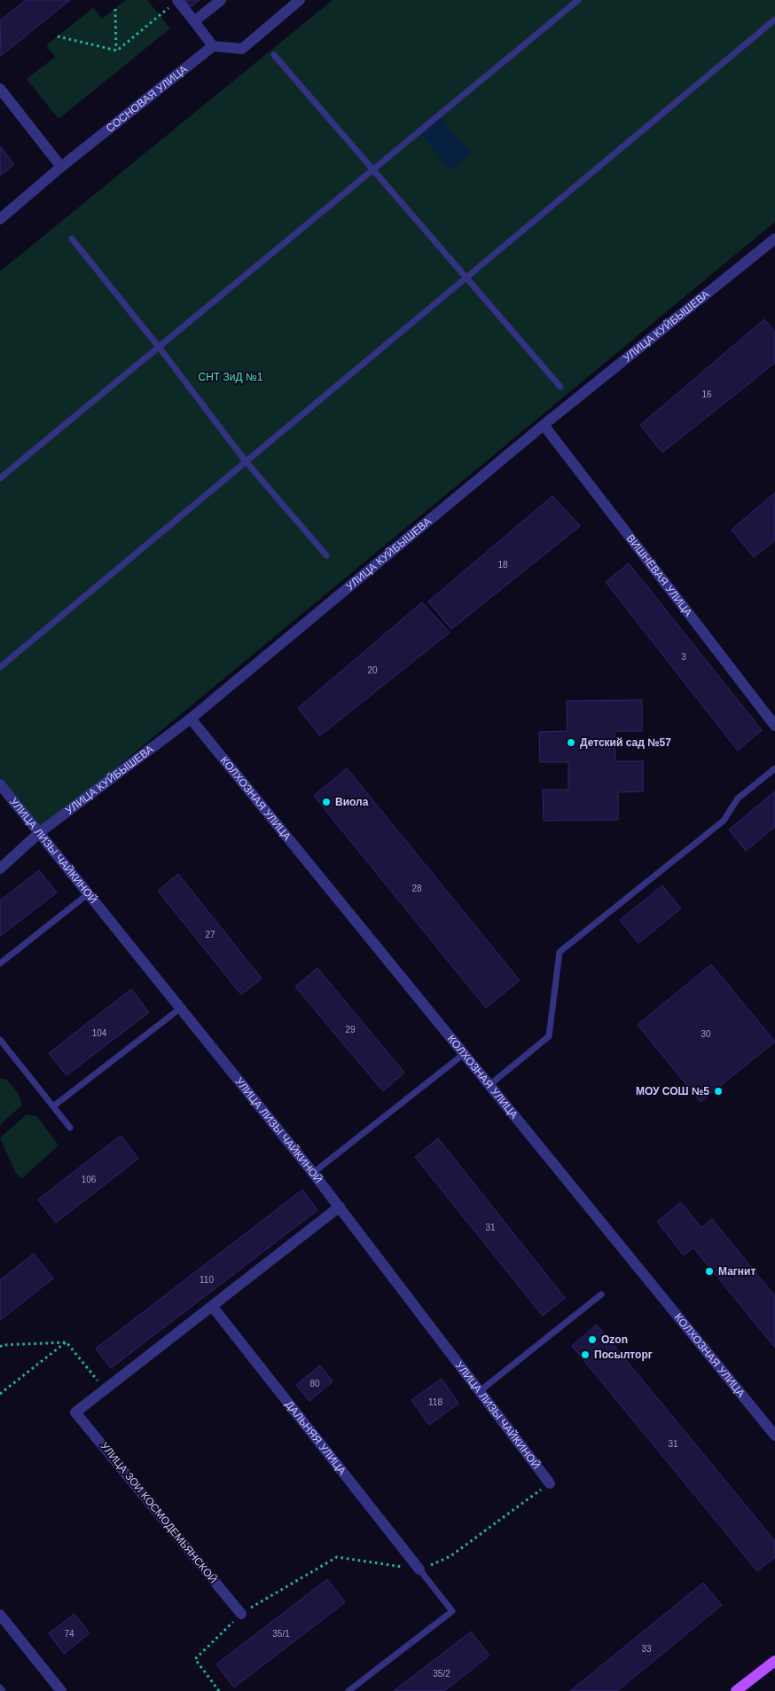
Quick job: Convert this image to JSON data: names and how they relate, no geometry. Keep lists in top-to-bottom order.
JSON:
{
  "streets": {
    "street": [
      "СОСНОВАЯ УЛИЦА",
      "УЛИЦА КУЙБЫШЕВА",
      "ВИШНЁВАЯ УЛИЦА",
      "КОЛХОЗНАЯ УЛИЦА",
      "УЛИЦА ЛИЗЫ ЧАЙКИНОЙ",
      "ДАЛЬНЯЯ УЛИЦА",
      "УЛИЦА ЗОИ КОСМОДЕМЬЯНСКОЙ"
    ]
  },
  "crossings": [
    ["УЛИЦА КУЙБЫШЕВА", "ВИШНЁВАЯ УЛИЦА"],
    ["УЛИЦА КУЙБЫШЕВА", "КОЛХОЗНАЯ УЛИЦА"],
    ["УЛИЦА КУЙБЫШЕВА", "УЛИЦА ЛИЗЫ ЧАЙКИНОЙ"]
  ],
  "parks": ["СНТ ЗиД №1"],
  "places": [
    "Детский сад №57",
    "Виола",
    "МОУ СОШ №5",
    "Магнит",
    "Ozon",
    "Посылторг"
  ],
  "house_numbers": [
    "16",
    "18",
    "3",
    "20",
    "28",
    "27",
    "29",
    "104",
    "30",
    "106",
    "31",
    "110",
    "80",
    "118",
    "31",
    "74",
    "35/1",
    "33",
    "35/2"
  ]
}
